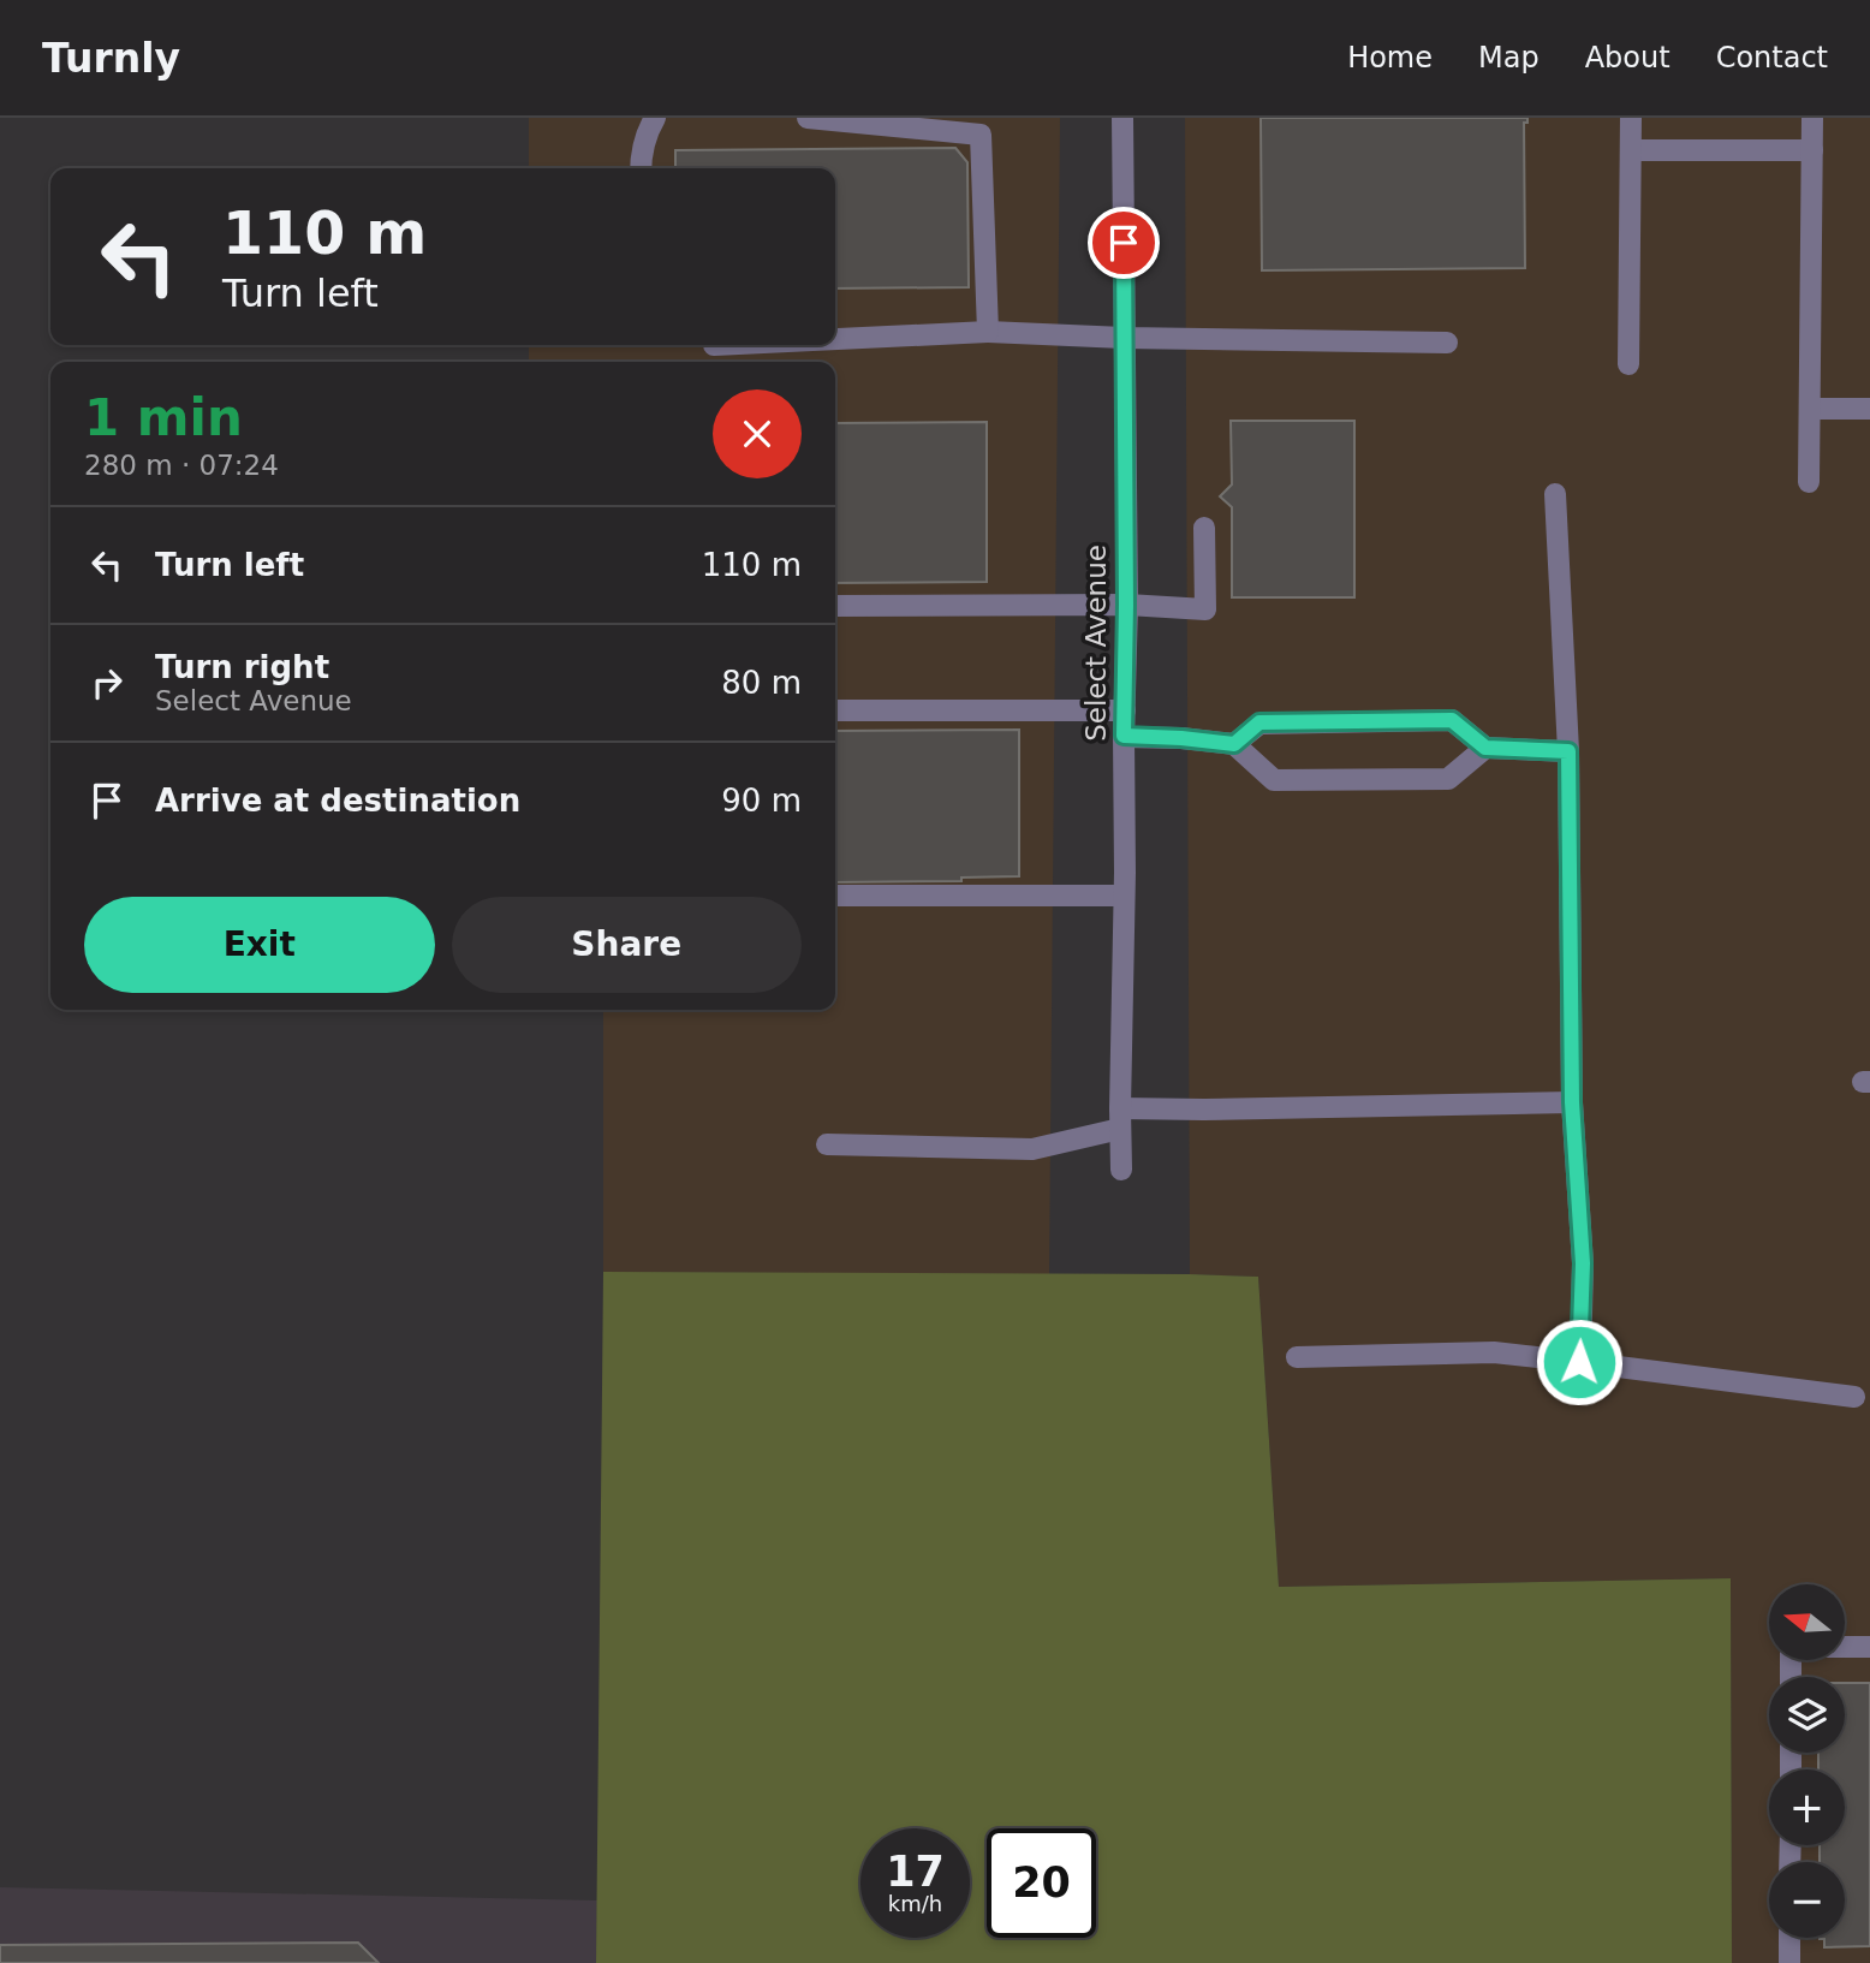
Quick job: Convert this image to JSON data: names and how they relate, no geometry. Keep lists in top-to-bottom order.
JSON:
{
  "streets": {
    "street": ["Select Avenue"]
  },
  "north": "left",
  "page": {
    "header": "Turnly",
    "nav": [
      "Home",
      "Map",
      "About",
      "Contact"
    ],
    "turn": ["110 m", "Turn left"],
    "heading": ["1 min", "280 m · 07:24"],
    "list": [
      {
        "name": "Turn left",
        "value": "110 m"
      },
      {
        "name": "Turn right",
        "note": "Select Avenue",
        "value": "80 m"
      },
      {
        "name": "Arrive at destination",
        "value": "90 m"
      }
    ],
    "buttons": ["Exit", "Share"],
    "map_buttons": ["+", "−"],
    "speed": "17 km/h",
    "limit": "20"
  }
}
